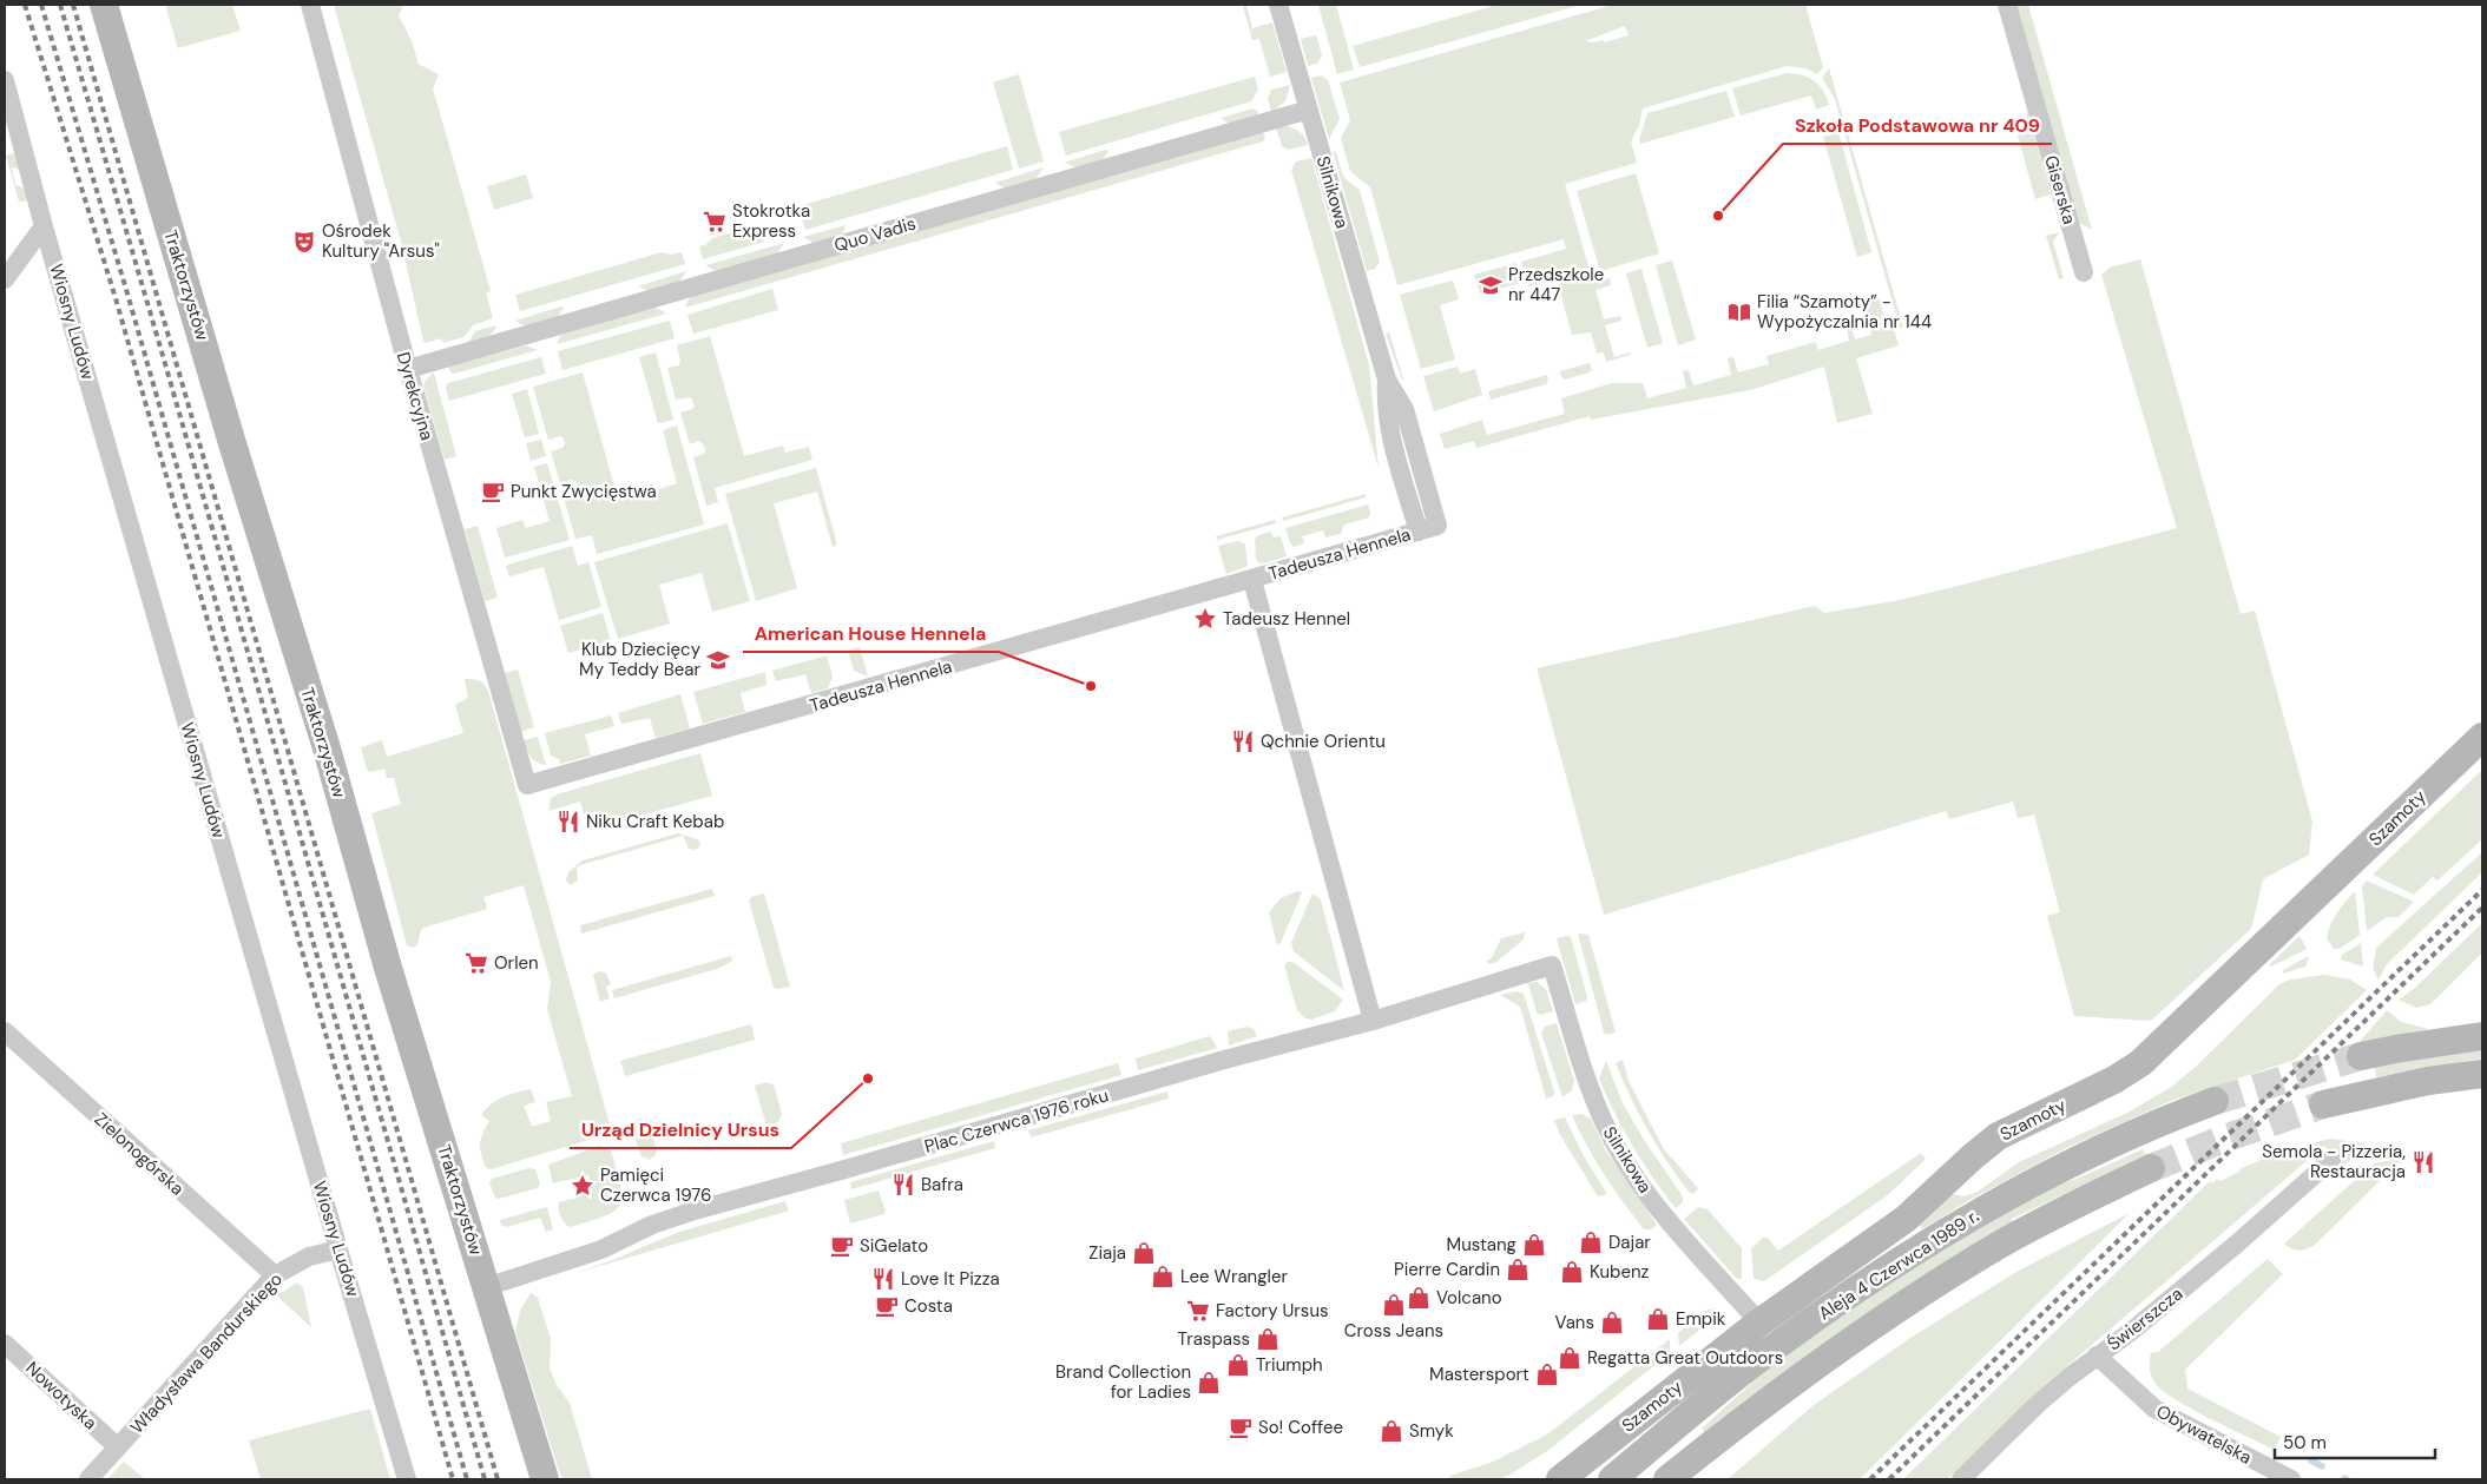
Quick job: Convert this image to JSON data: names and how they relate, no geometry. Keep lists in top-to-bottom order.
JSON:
{
  "streets": {
    "street": [
      "Giserska",
      "Silnikowa",
      "Quo Vadis",
      "Traktorzystów",
      "Wiosny Ludów",
      "Dyrekcyjna",
      "Tadeusza Hennela",
      "Szamoty",
      "Plac Czerwca 1976 roku",
      "Zielonogórska",
      "Aleja 4 Czerwca 1989 r.",
      "Świerszcza",
      "Władysława Bandurskiego",
      "Nowotyska",
      "Obywatelska"
    ]
  },
  "crossings": [
    ["Silnikowa", "Quo Vadis"],
    ["Silnikowa", "Tadeusza Hennela"],
    ["Silnikowa", "Szamoty"],
    ["Silnikowa", "Plac Czerwca 1976 roku"],
    ["Quo Vadis", "Dyrekcyjna"],
    ["Traktorzystów", "Plac Czerwca 1976 roku"],
    ["Wiosny Ludów", "Władysława Bandurskiego"],
    ["Dyrekcyjna", "Tadeusza Hennela"],
    ["Zielonogórska", "Władysława Bandurskiego"],
    ["Świerszcza", "Obywatelska"],
    ["Władysława Bandurskiego", "Nowotyska"]
  ],
  "places": {
    "other": ["Szkoła Podstawowa nr 409", "American House Hennela", "Urząd Dzielnicy Ursus"],
    "supermarket": ["Stokrotka Express", "Orlen", "Factory Ursus"],
    "theatre": ["Ośrodek Kultury \"Arsus\""],
    "school or university": ["Przedszkole nr 447", "Klub Dziecięcy My Teddy Bear"],
    "library": ["Filia “Szamoty” - Wypożyczalnia nr 144"],
    "cafe": [
      "Punkt Zwycięstwa",
      "SiGelato",
      "Costa",
      "So! Coffee"
    ],
    "place": ["Tadeusz Hennel", "Pamięci Czerwca 1976"],
    "restaurant": [
      "Qchnie Orientu",
      "Niku Craft Kebab",
      "Semola - Pizzeria, Restauracja",
      "Bafra",
      "Love It Pizza"
    ],
    "shop": [
      "Dajar",
      "Mustang",
      "Ziaja",
      "Pierre Cardin",
      "Kubenz",
      "Lee Wrangler",
      "Volcano",
      "Cross Jeans",
      "Empik",
      "Vans",
      "Traspass",
      "Regatta Great Outdoors",
      "Triumph",
      "Mastersport",
      "Brand Collection for Ladies",
      "Smyk"
    ]
  },
  "scale_bar": "50 m"
}
